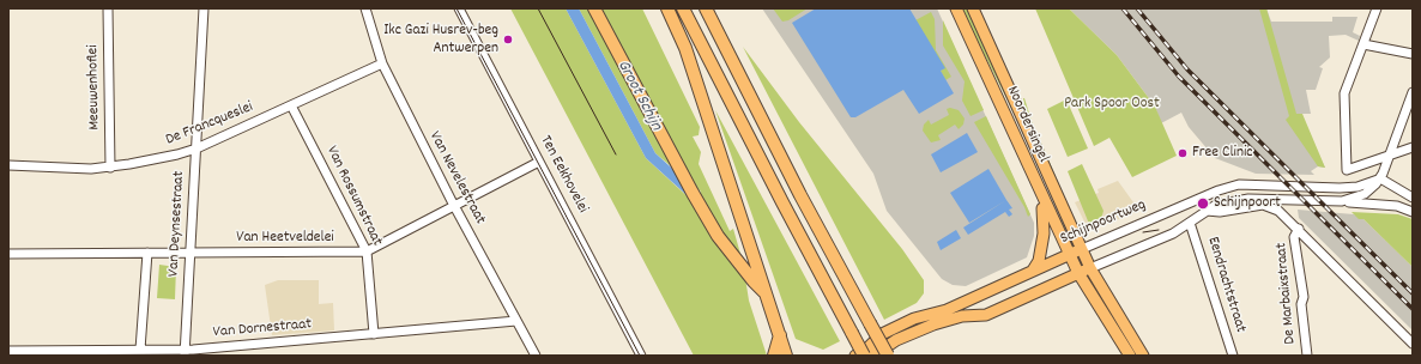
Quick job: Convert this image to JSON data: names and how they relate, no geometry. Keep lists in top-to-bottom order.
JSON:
{
  "streets": {
    "main road": ["Noordersingel", "Schijnpoortweg"],
    "street": [
      "Meeuwenhoflei",
      "De Francqueslei",
      "Ten Eekhovelei",
      "Van Nevelestraat",
      "Van Rossumstraat",
      "Van Deynsestraat",
      "Van Heetveldelei",
      "Eendrachtstraat",
      "De Marbaixstraat",
      "Van Dornestraat"
    ]
  },
  "crossings": [
    ["Meeuwenhoflei", "De Francqueslei"],
    ["De Francqueslei", "Van Nevelestraat"],
    ["De Francqueslei", "Van Rossumstraat"],
    ["De Francqueslei", "Van Deynsestraat"],
    ["Noordersingel", "Schijnpoortweg"],
    ["Ten Eekhovelei", "Van Heetveldelei"],
    ["Van Nevelestraat", "Van Heetveldelei"],
    ["Van Nevelestraat", "Van Dornestraat"],
    ["Van Rossumstraat", "Van Heetveldelei"],
    ["Van Rossumstraat", "Van Dornestraat"],
    ["Van Deynsestraat", "Van Heetveldelei"],
    ["Van Deynsestraat", "Van Dornestraat"]
  ],
  "water": ["Groot Schijn"],
  "parks": ["Park Spoor Oost"],
  "places": ["Ikc Gazi Husrev-beg Antwerpen", "Free Clinic", "Schijnpoort"]
}
